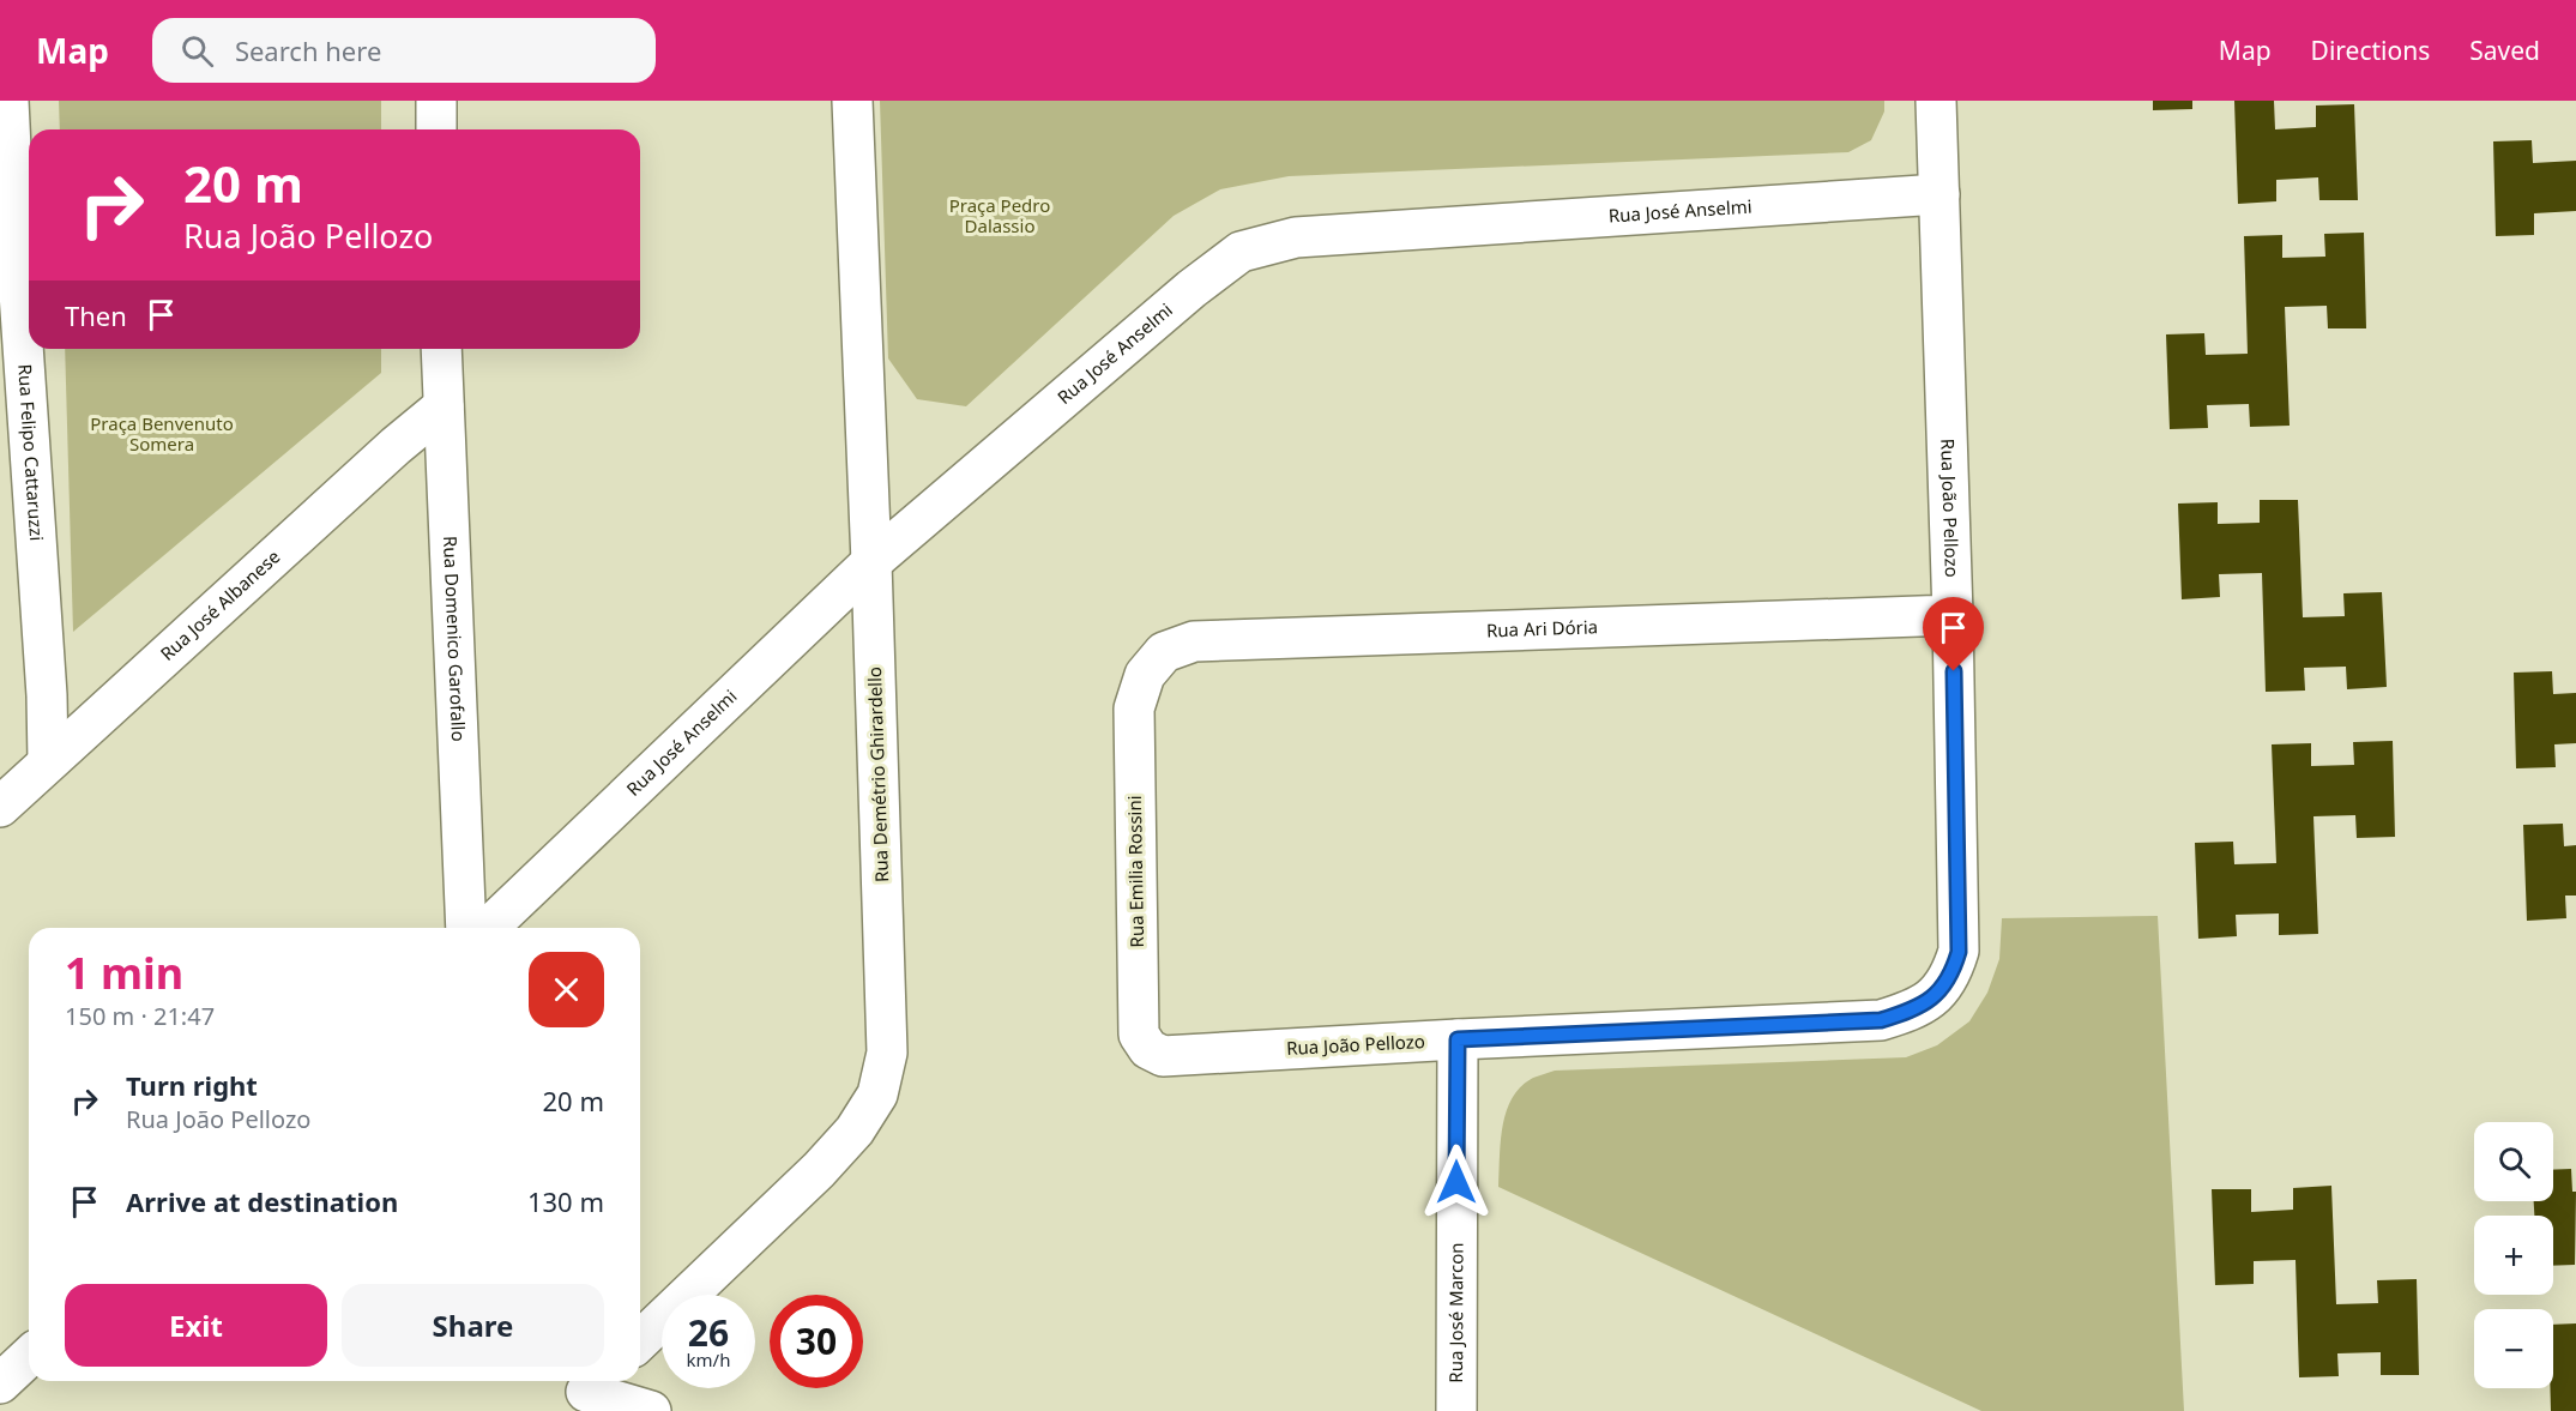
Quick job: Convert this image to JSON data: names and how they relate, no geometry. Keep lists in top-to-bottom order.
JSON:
{
  "streets": {
    "street": [
      "Rua José Anselmi",
      "Rua Felipo Cattaruzzi",
      "Rua João Pellozo",
      "Rua José Albanese",
      "Rua Ari Dória",
      "Rua Domenico Garofallo",
      "Rua Demétrio Ghirardello",
      "Rua Emilia Rossini",
      "Rua José Marcon"
    ]
  },
  "crossings": [
    ["Rua José Anselmi", "Rua João Pellozo"],
    ["Rua José Anselmi", "Rua Demétrio Ghirardello"],
    ["Rua Felipo Cattaruzzi", "Rua José Albanese"],
    ["Rua João Pellozo", "Rua Ari Dória"],
    ["Rua João Pellozo", "Rua Emilia Rossini"],
    ["Rua João Pellozo", "Rua José Marcon"],
    ["Rua José Albanese", "Rua Domenico Garofallo"],
    ["Rua Ari Dória", "Rua Emilia Rossini"]
  ],
  "parks": ["Praça Pedro Dalassio", "Praça Benvenuto Somera"],
  "page": {
    "header": "Map",
    "search": "Search here",
    "nav": ["Map", "Directions", "Saved"],
    "turn": ["20 m", "Rua João Pellozo"],
    "then": "Then",
    "heading": ["1 min", "150 m · 21:47"],
    "list": [
      {
        "name": "Turn right",
        "note": "Rua João Pellozo",
        "value": "20 m"
      },
      {
        "name": "Arrive at destination",
        "value": "130 m"
      }
    ],
    "map_buttons": ["+", "−"],
    "buttons": ["Exit", "Share"],
    "speed": "26 km/h",
    "limit": "30"
  }
}
